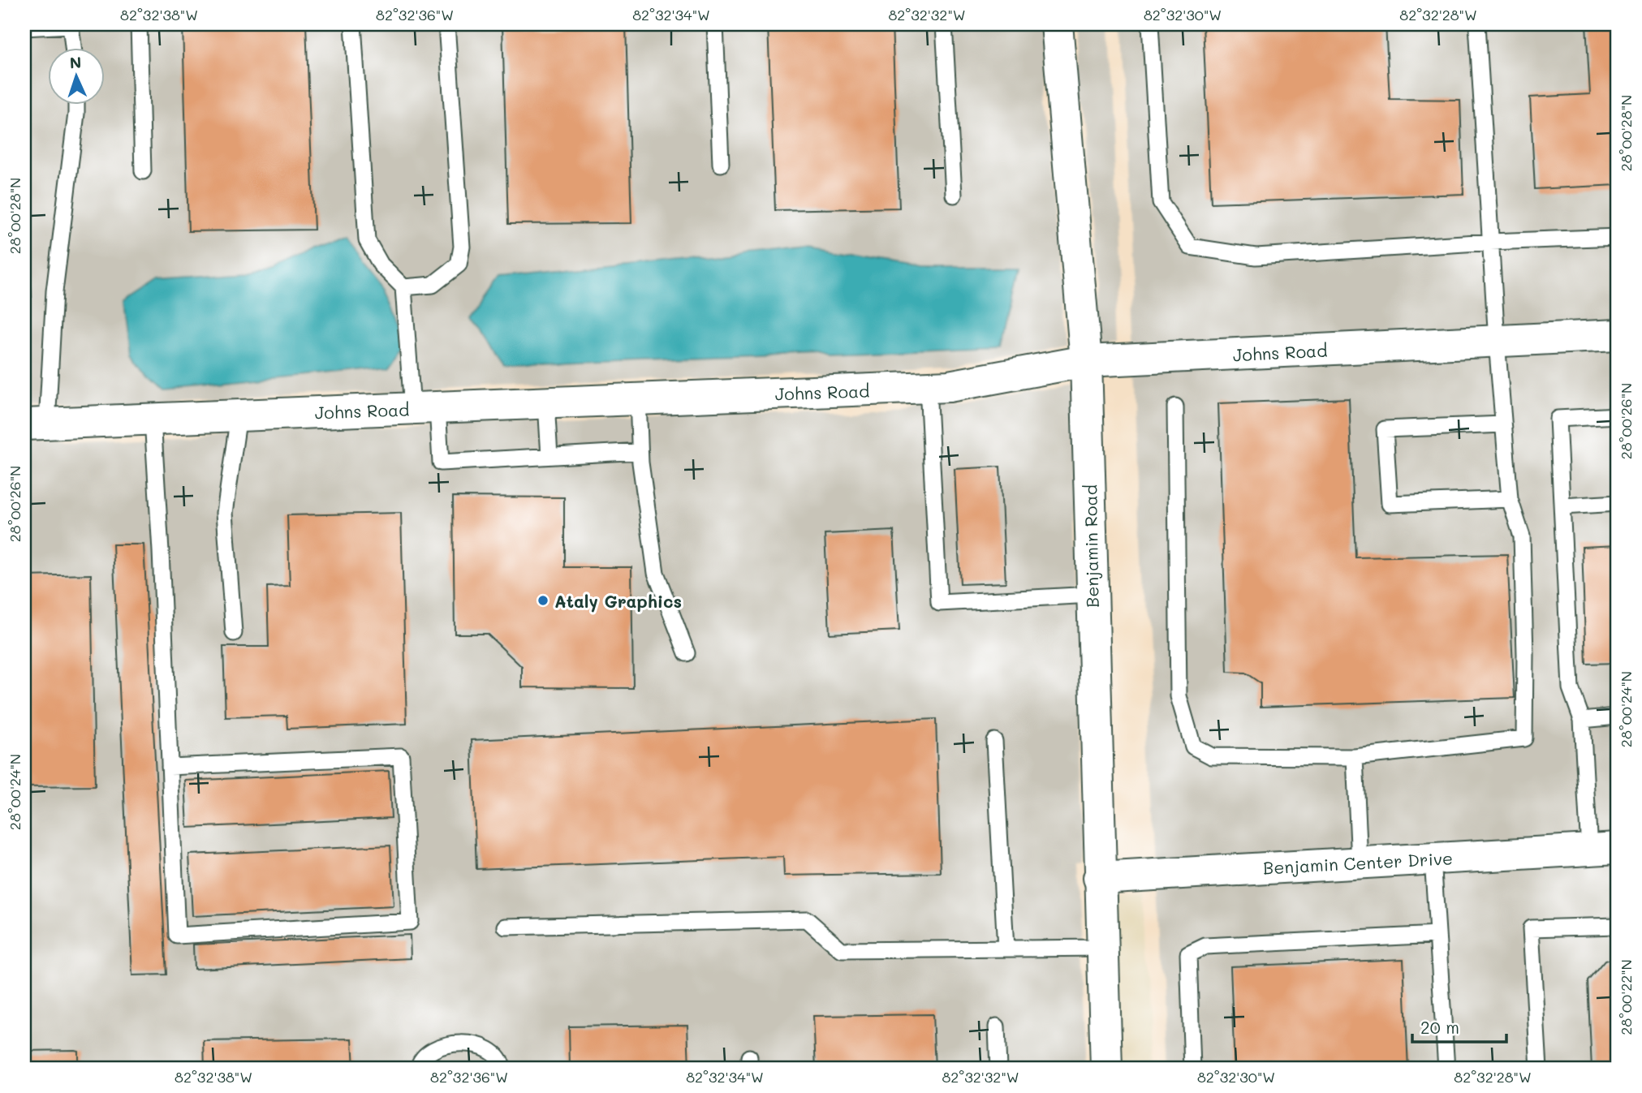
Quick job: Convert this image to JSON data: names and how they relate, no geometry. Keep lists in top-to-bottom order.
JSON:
{
  "streets": {
    "street": ["Johns Road", "Benjamin Road", "Benjamin Center Drive"]
  },
  "crossings": [
    ["Johns Road", "Benjamin Road"],
    ["Benjamin Road", "Benjamin Center Drive"]
  ],
  "places": ["Ataly Graphics"],
  "scale_bar": "20 m",
  "north": "top",
  "coordinates": [
    "82°32'38\"W",
    "82°32'36\"W",
    "82°32'34\"W",
    "82°32'32\"W",
    "82°32'30\"W",
    "82°32'28\"W",
    "28°00'28\"N",
    "28°00'26\"N",
    "28°00'24\"N",
    "28°00'22\"N"
  ]
}
